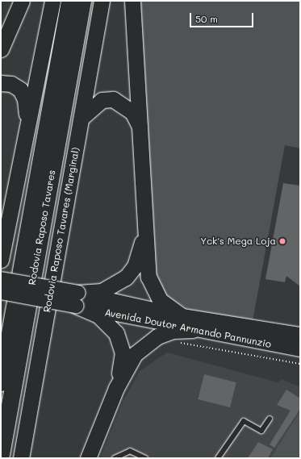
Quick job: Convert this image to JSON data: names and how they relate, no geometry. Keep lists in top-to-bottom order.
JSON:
{
  "streets": {
    "highway": ["Rodovia Raposo Tavares", "Rodovia Raposo Tavares (Marginal)"],
    "main road": ["Avenida Doutor Armando Pannunzio"]
  },
  "places": ["Yck's Mega Loja"],
  "scale_bar": "50 m"
}
